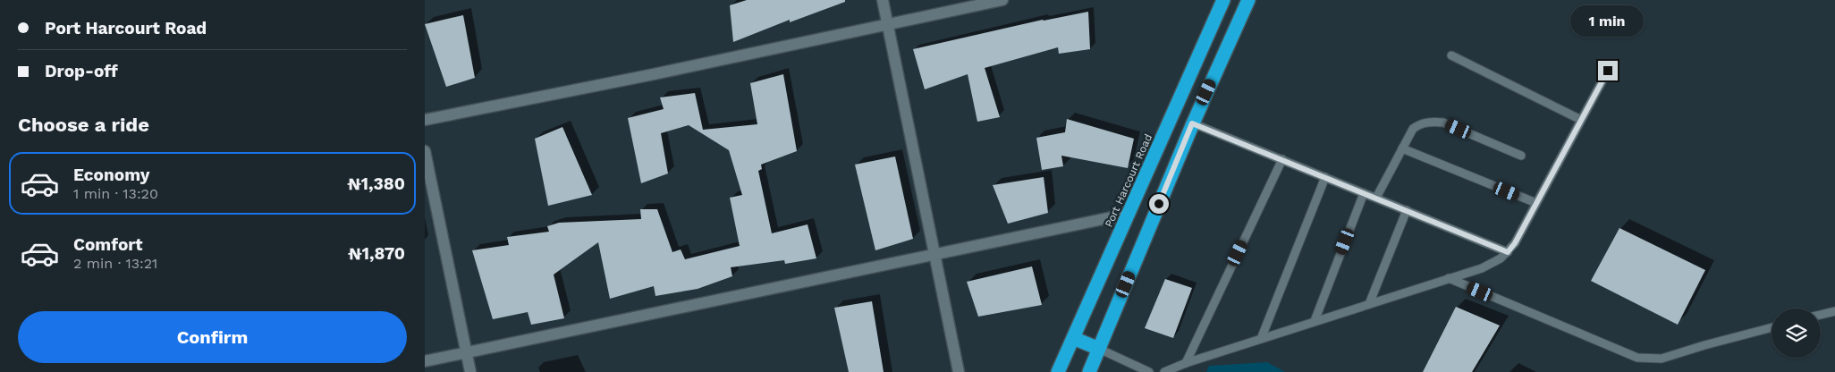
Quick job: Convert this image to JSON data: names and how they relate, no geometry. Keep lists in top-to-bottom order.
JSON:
{
  "streets": {
    "highway": ["Port Harcourt Road"]
  },
  "page": {
    "banner": ["Port Harcourt Road", "Drop-off"],
    "bubble": "1 min",
    "heading": "Choose a ride",
    "list": [
      {
        "name": "Economy",
        "note": "1 min · 13:20",
        "value": "₦1,380"
      },
      {
        "name": "Comfort",
        "note": "2 min · 13:21",
        "value": "₦1,870"
      }
    ],
    "buttons": "Confirm"
  }
}
